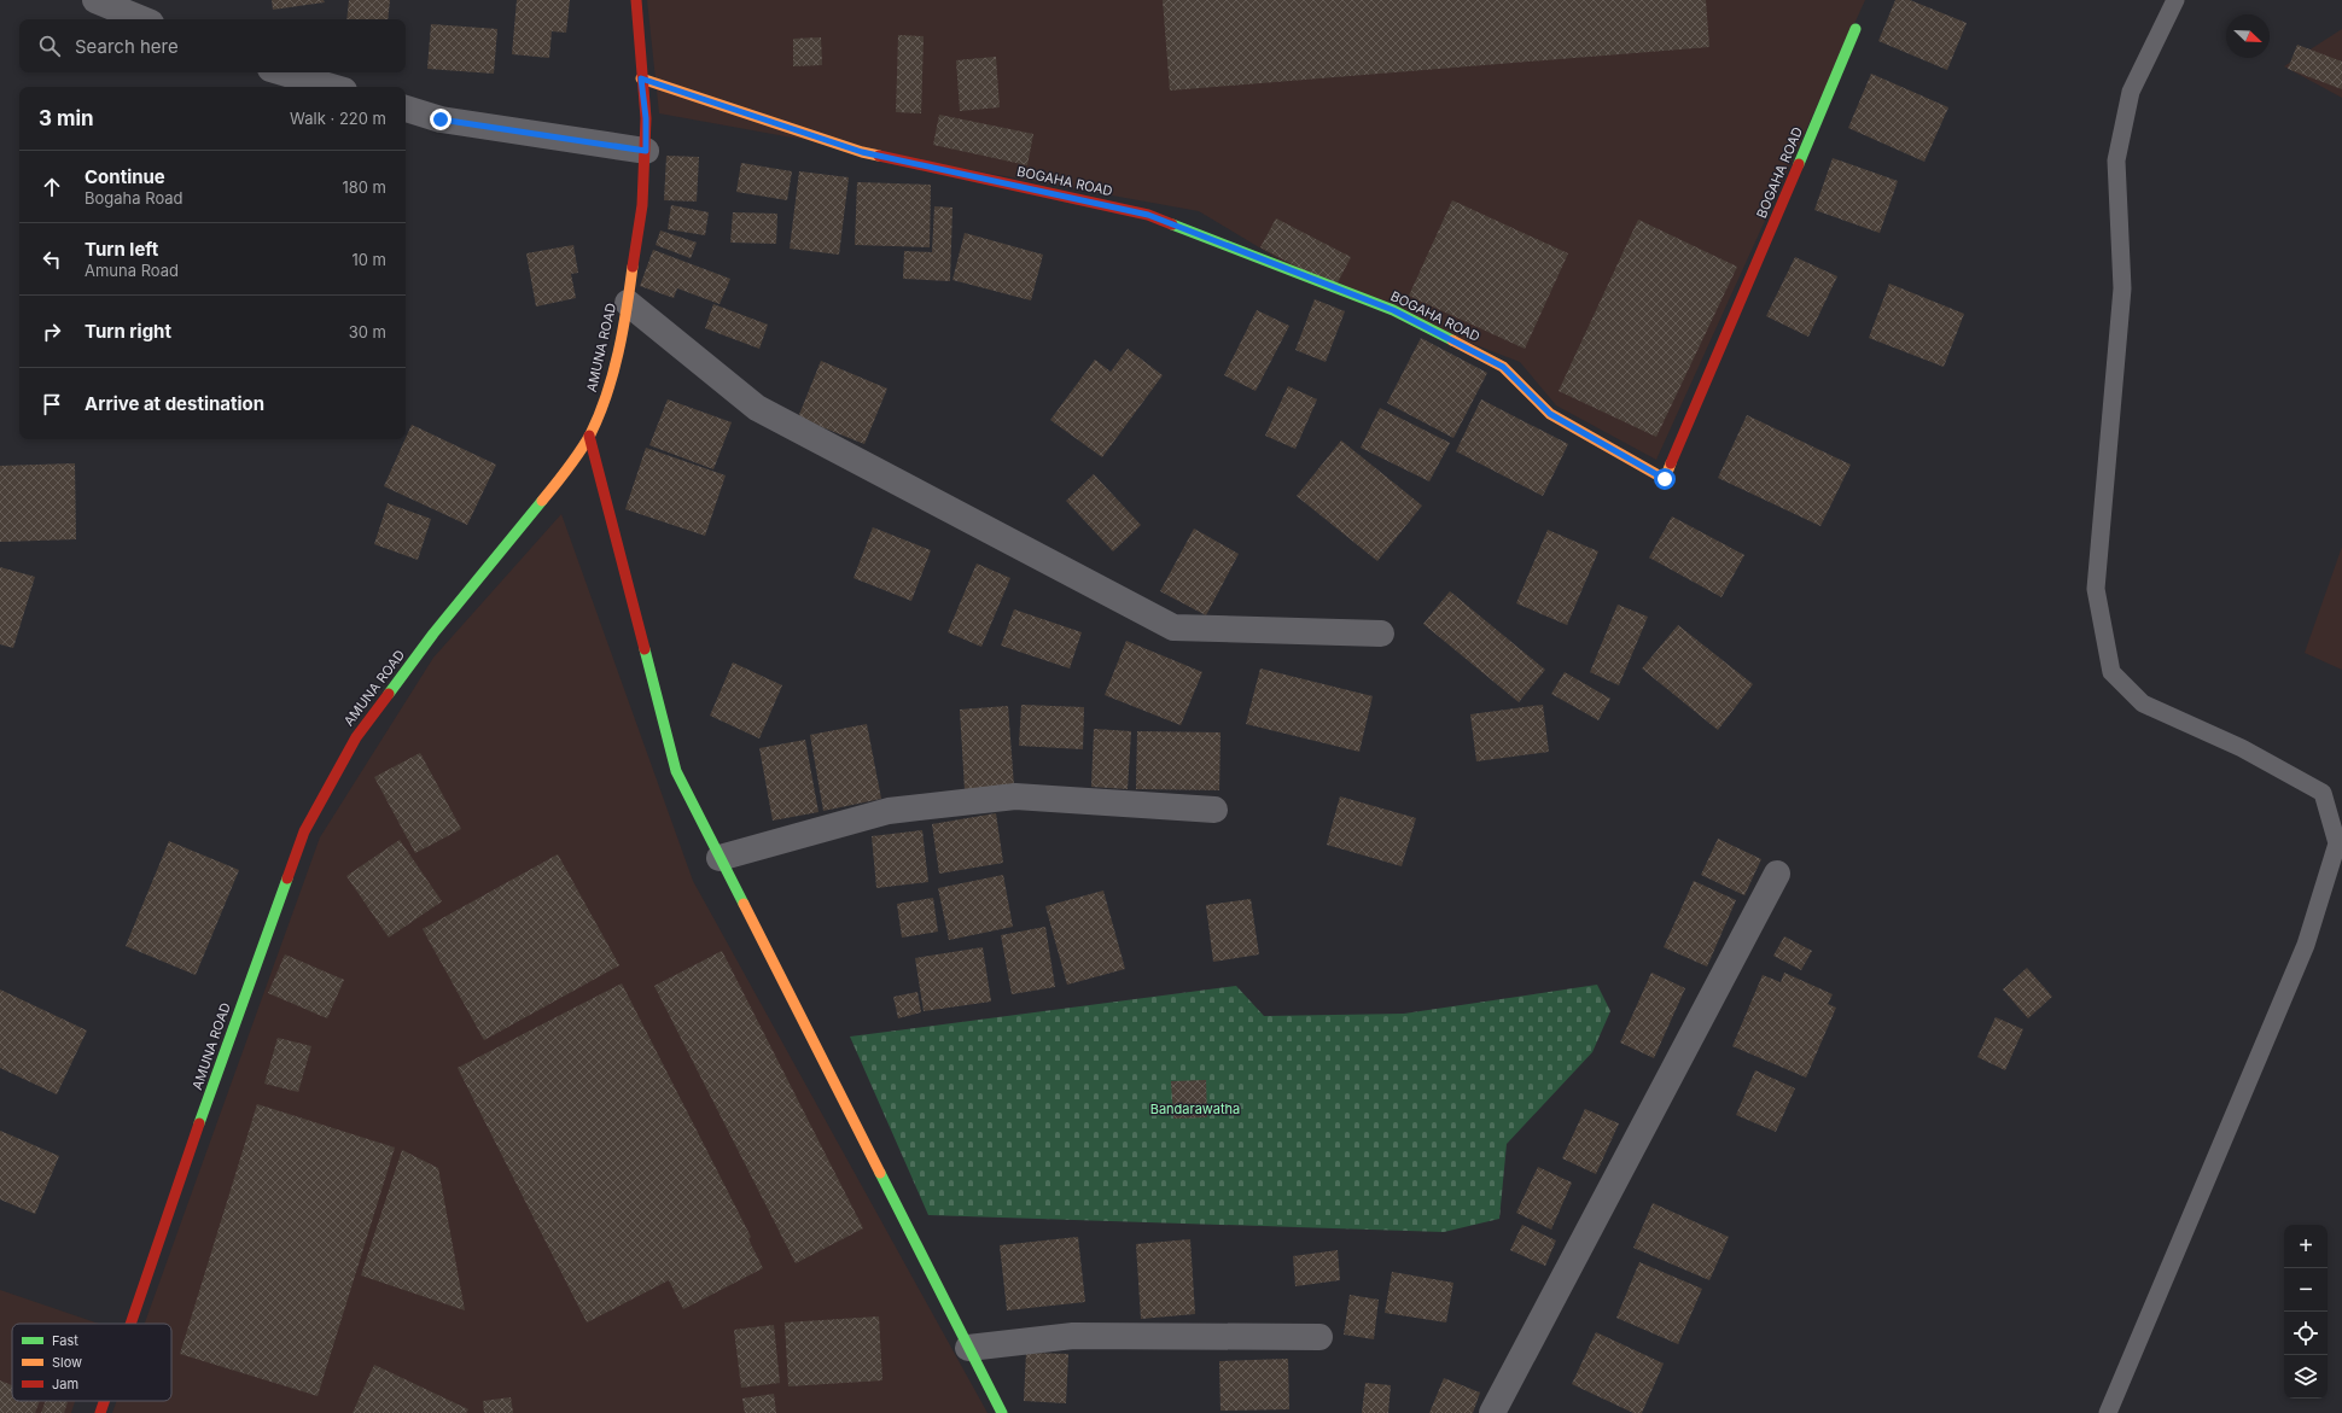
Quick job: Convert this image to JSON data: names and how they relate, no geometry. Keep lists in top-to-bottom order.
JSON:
{
  "streets": {
    "street": ["BOGAHA ROAD", "AMUNA ROAD"]
  },
  "crossings": [
    ["BOGAHA ROAD", "AMUNA ROAD"]
  ],
  "parks": ["Bandarawatha"],
  "legend": ["Fast", "Slow", "Jam"],
  "north": "bottom right",
  "page": {
    "search": "Search here",
    "heading": ["3 min", "Walk · 220 m"],
    "list": [
      ["Continue", "Bogaha Road", "180 m"],
      ["Turn left", "Amuna Road", "10 m"],
      ["Turn right", "30 m"],
      "Arrive at destination"
    ],
    "map_buttons": ["+", "−"]
  }
}
